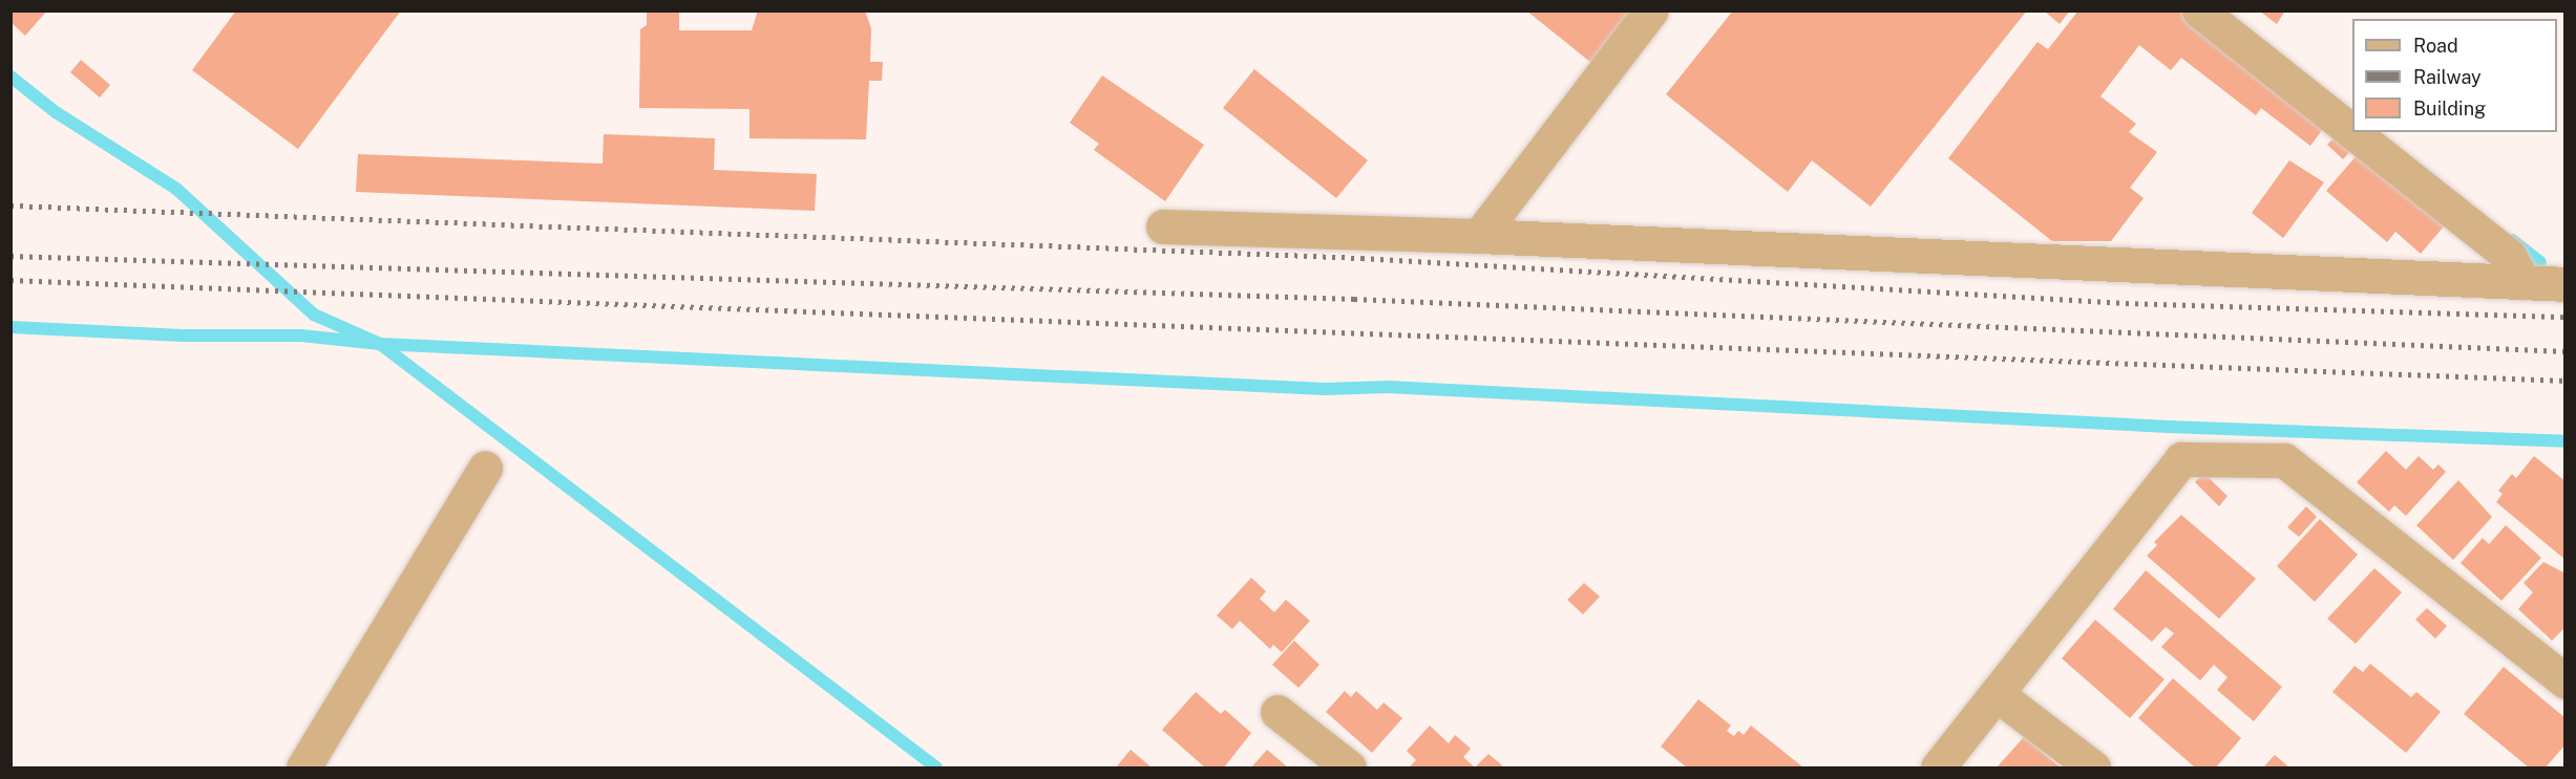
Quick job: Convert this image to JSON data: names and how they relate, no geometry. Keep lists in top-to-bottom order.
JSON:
{
  "legend": ["Road", "Railway", "Building"]
}
